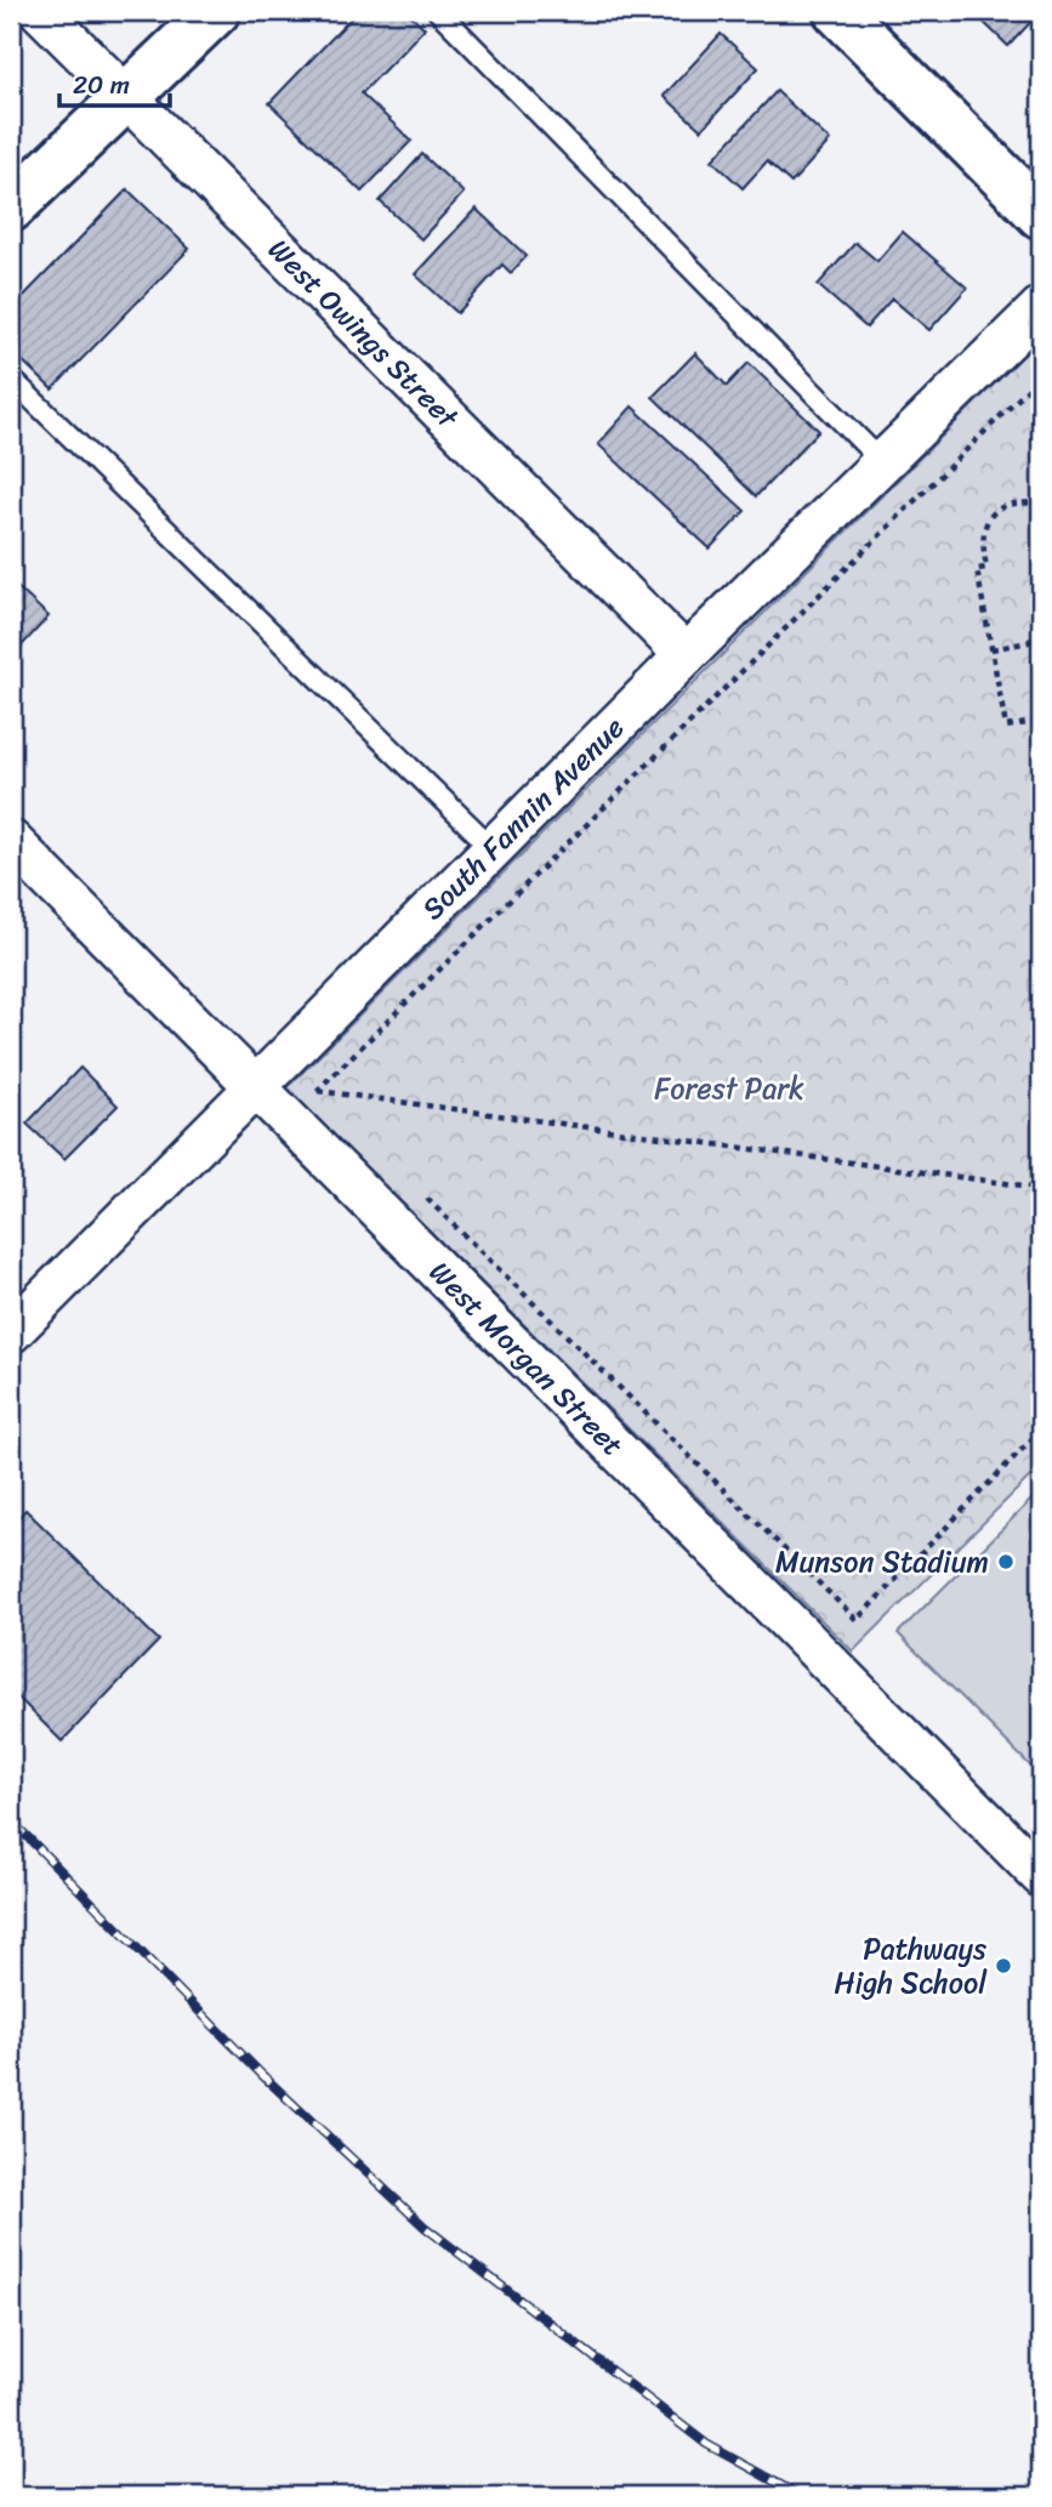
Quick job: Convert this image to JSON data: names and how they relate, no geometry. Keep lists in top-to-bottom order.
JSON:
{
  "streets": {
    "street": ["West Owings Street", "South Fannin Avenue", "West Morgan Street"]
  },
  "crossings": [
    ["West Owings Street", "South Fannin Avenue"],
    ["South Fannin Avenue", "West Morgan Street"]
  ],
  "parks": ["Forest Park"],
  "places": ["Munson Stadium", "Pathways High School"],
  "scale_bar": "20 m"
}
